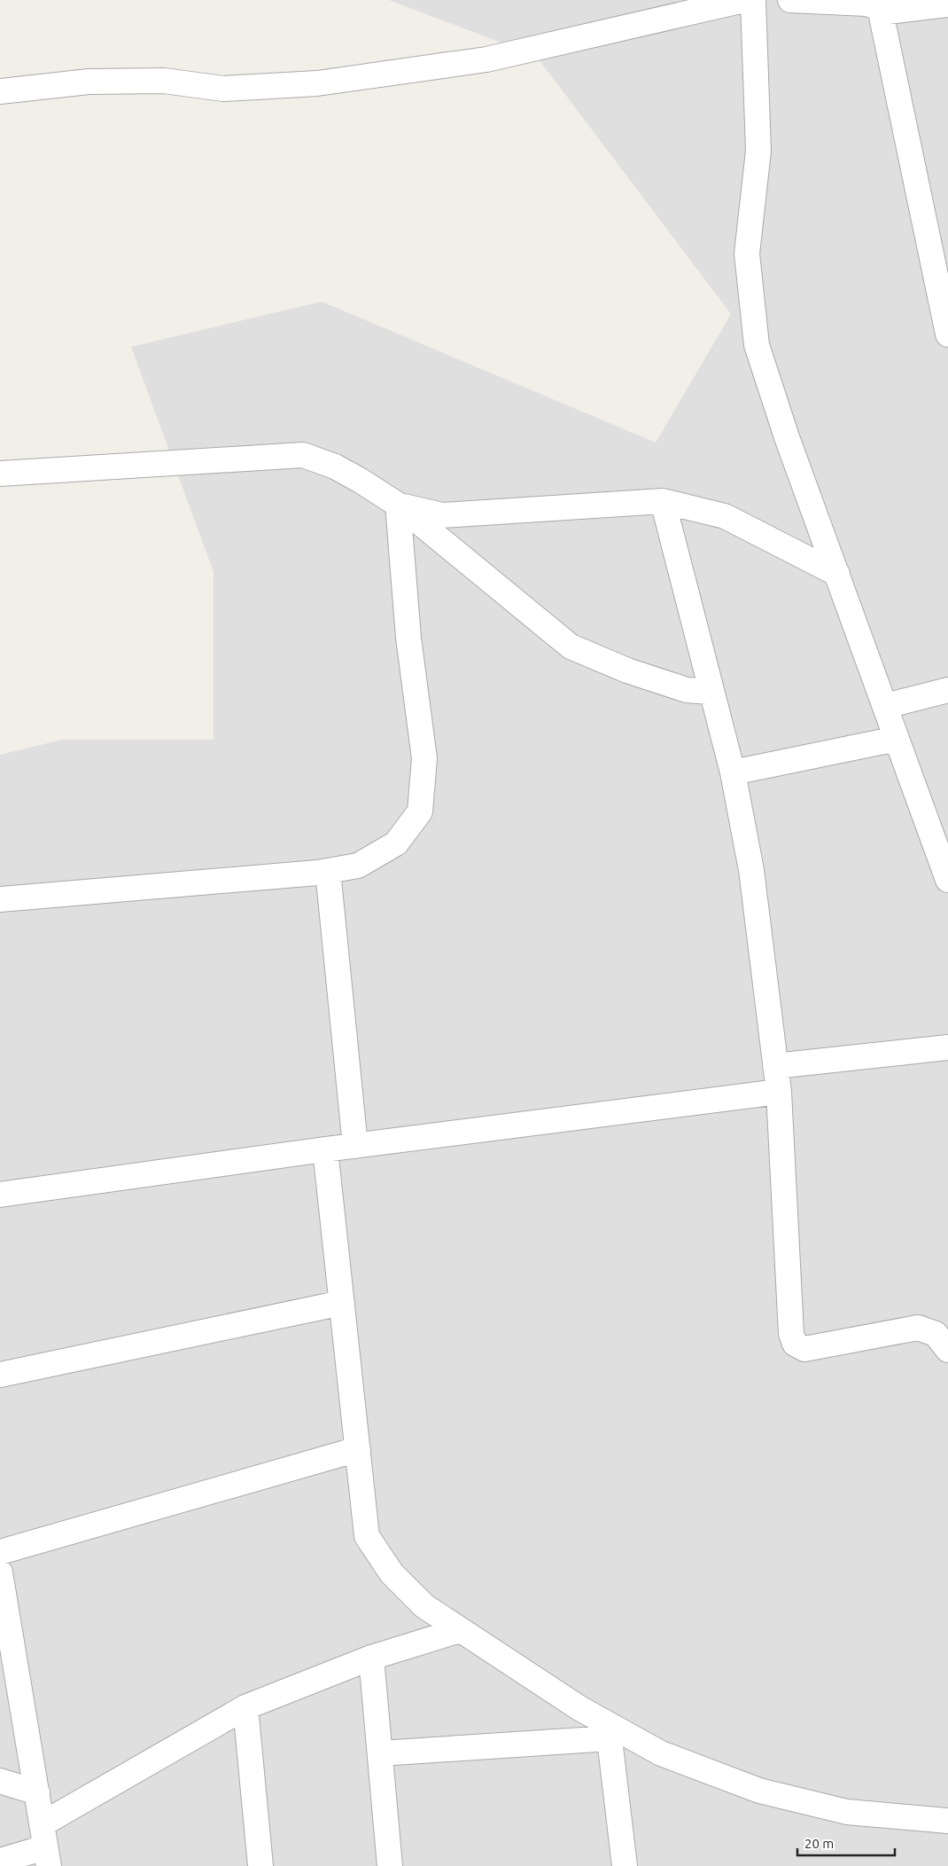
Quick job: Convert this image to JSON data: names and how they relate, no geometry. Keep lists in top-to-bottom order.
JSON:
{
  "scale_bar": "20 m"
}
